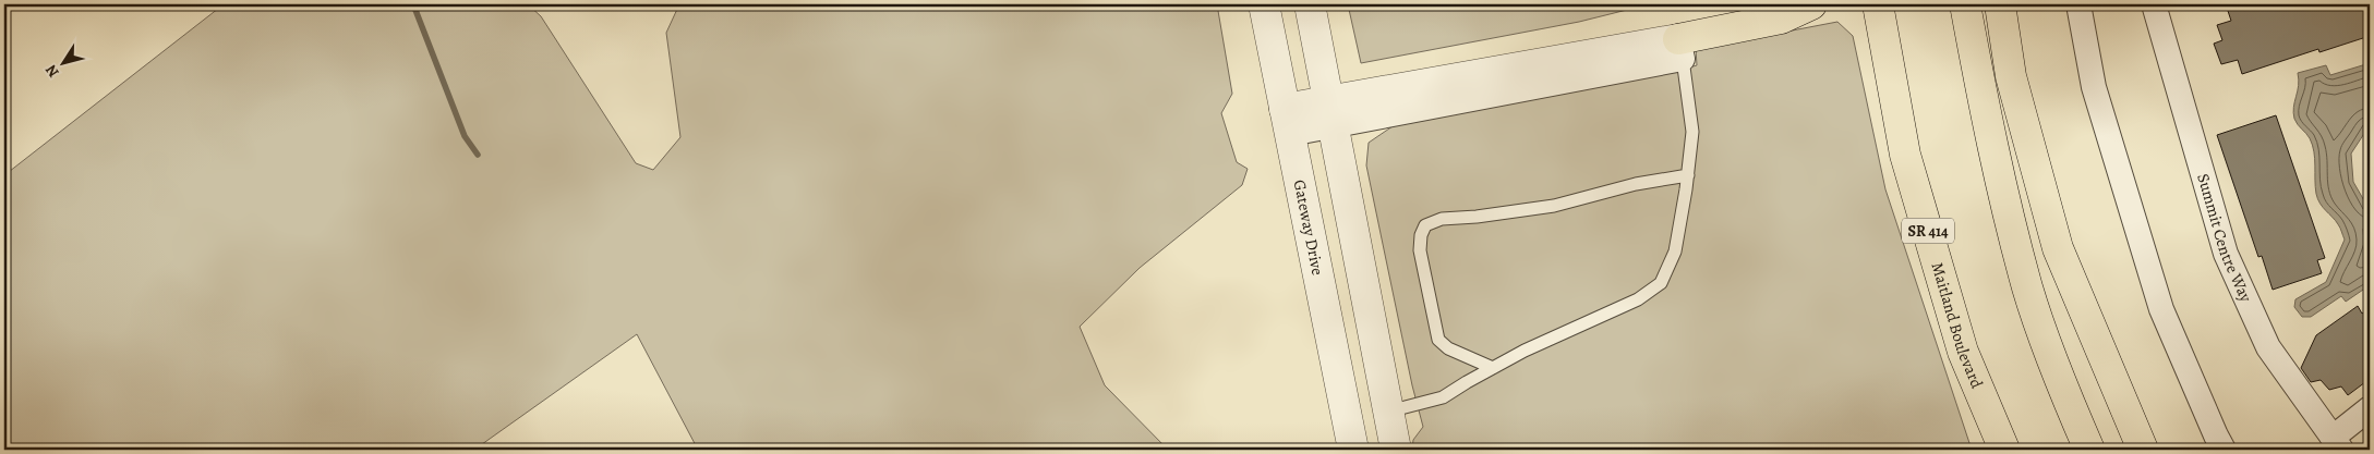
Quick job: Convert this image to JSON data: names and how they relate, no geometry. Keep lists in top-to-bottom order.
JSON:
{
  "streets": {
    "highway": ["SR 414", "Maitland Boulevard"],
    "street": ["Gateway Drive", "Summit Centre Way"]
  },
  "north": "bottom left"
}
